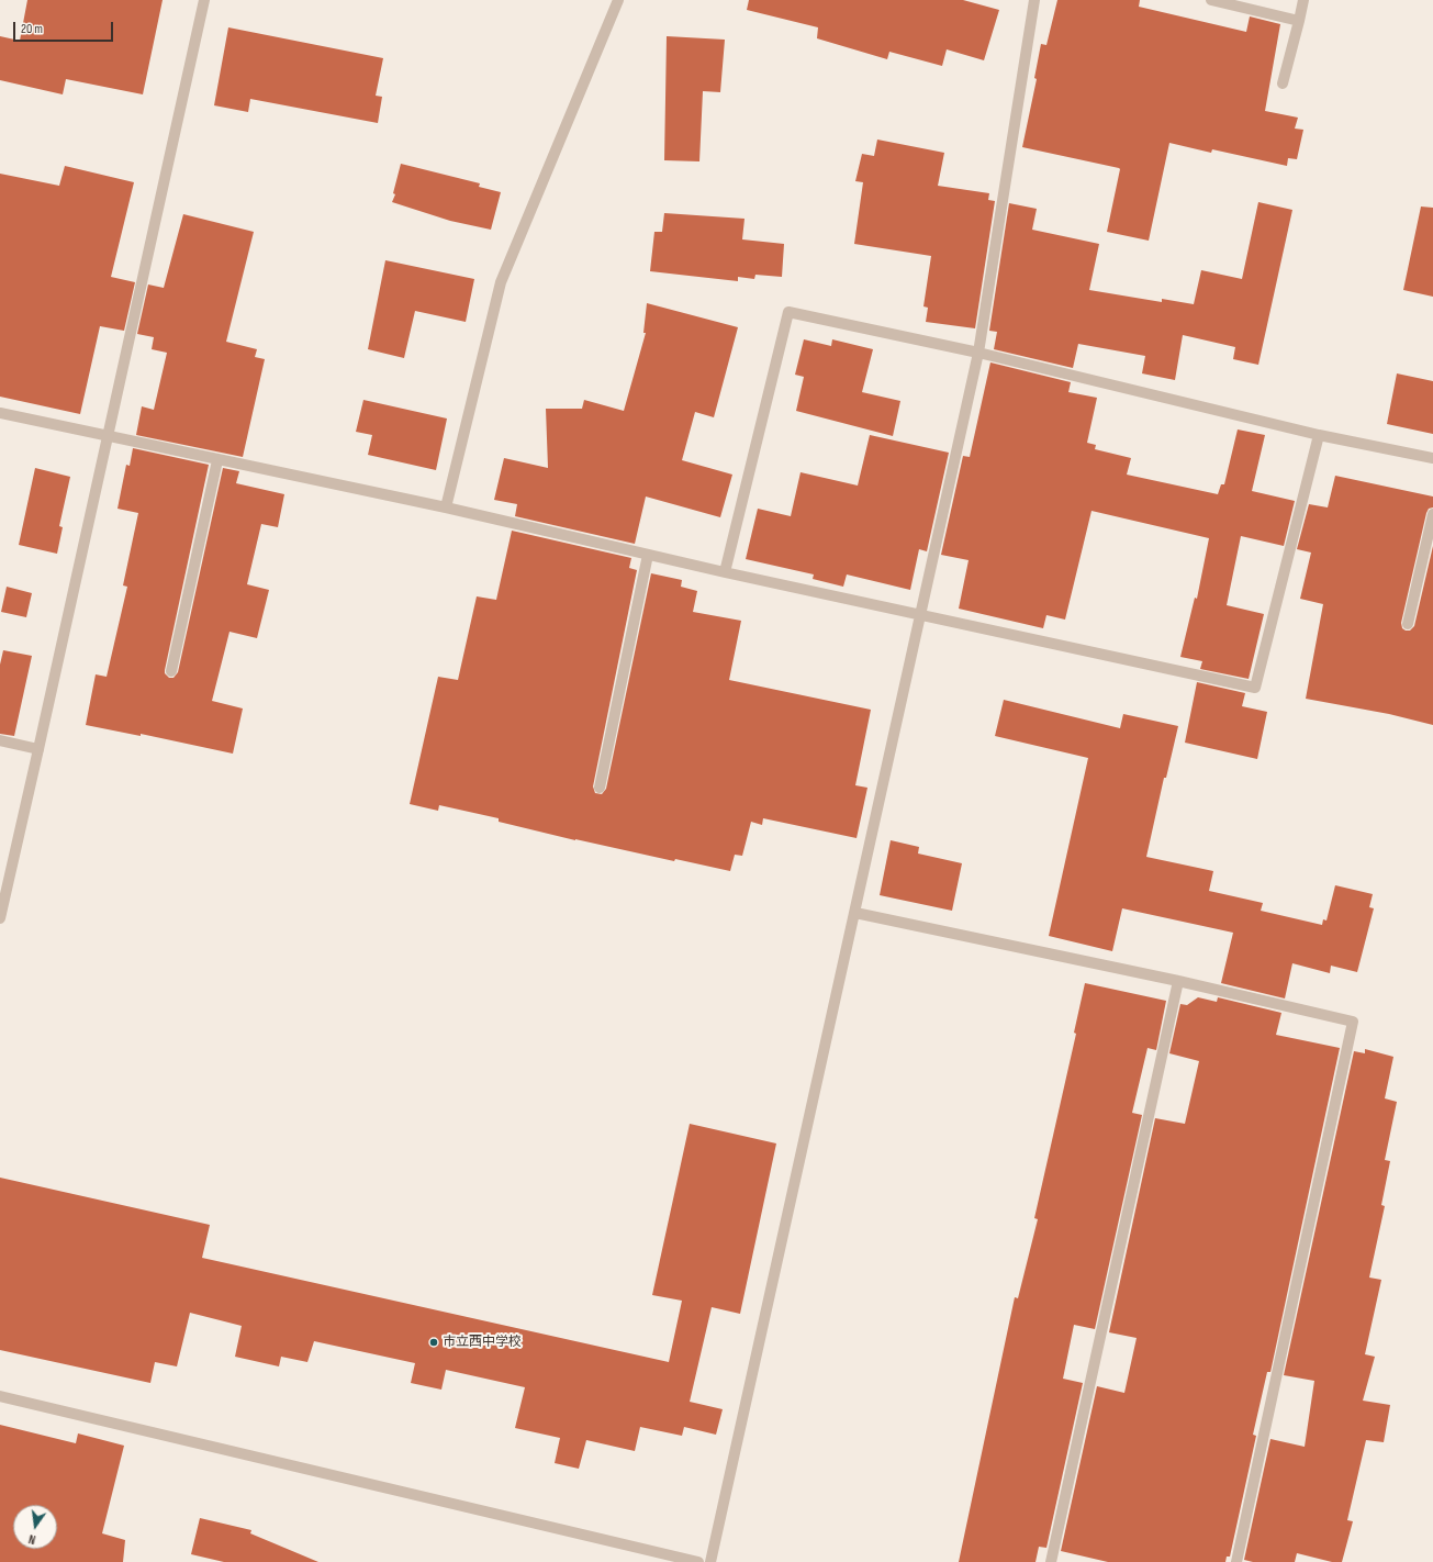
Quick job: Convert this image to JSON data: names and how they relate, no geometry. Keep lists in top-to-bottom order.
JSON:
{
  "places": ["市立西中学校"],
  "scale_bar": "20 m",
  "north": "bottom"
}
